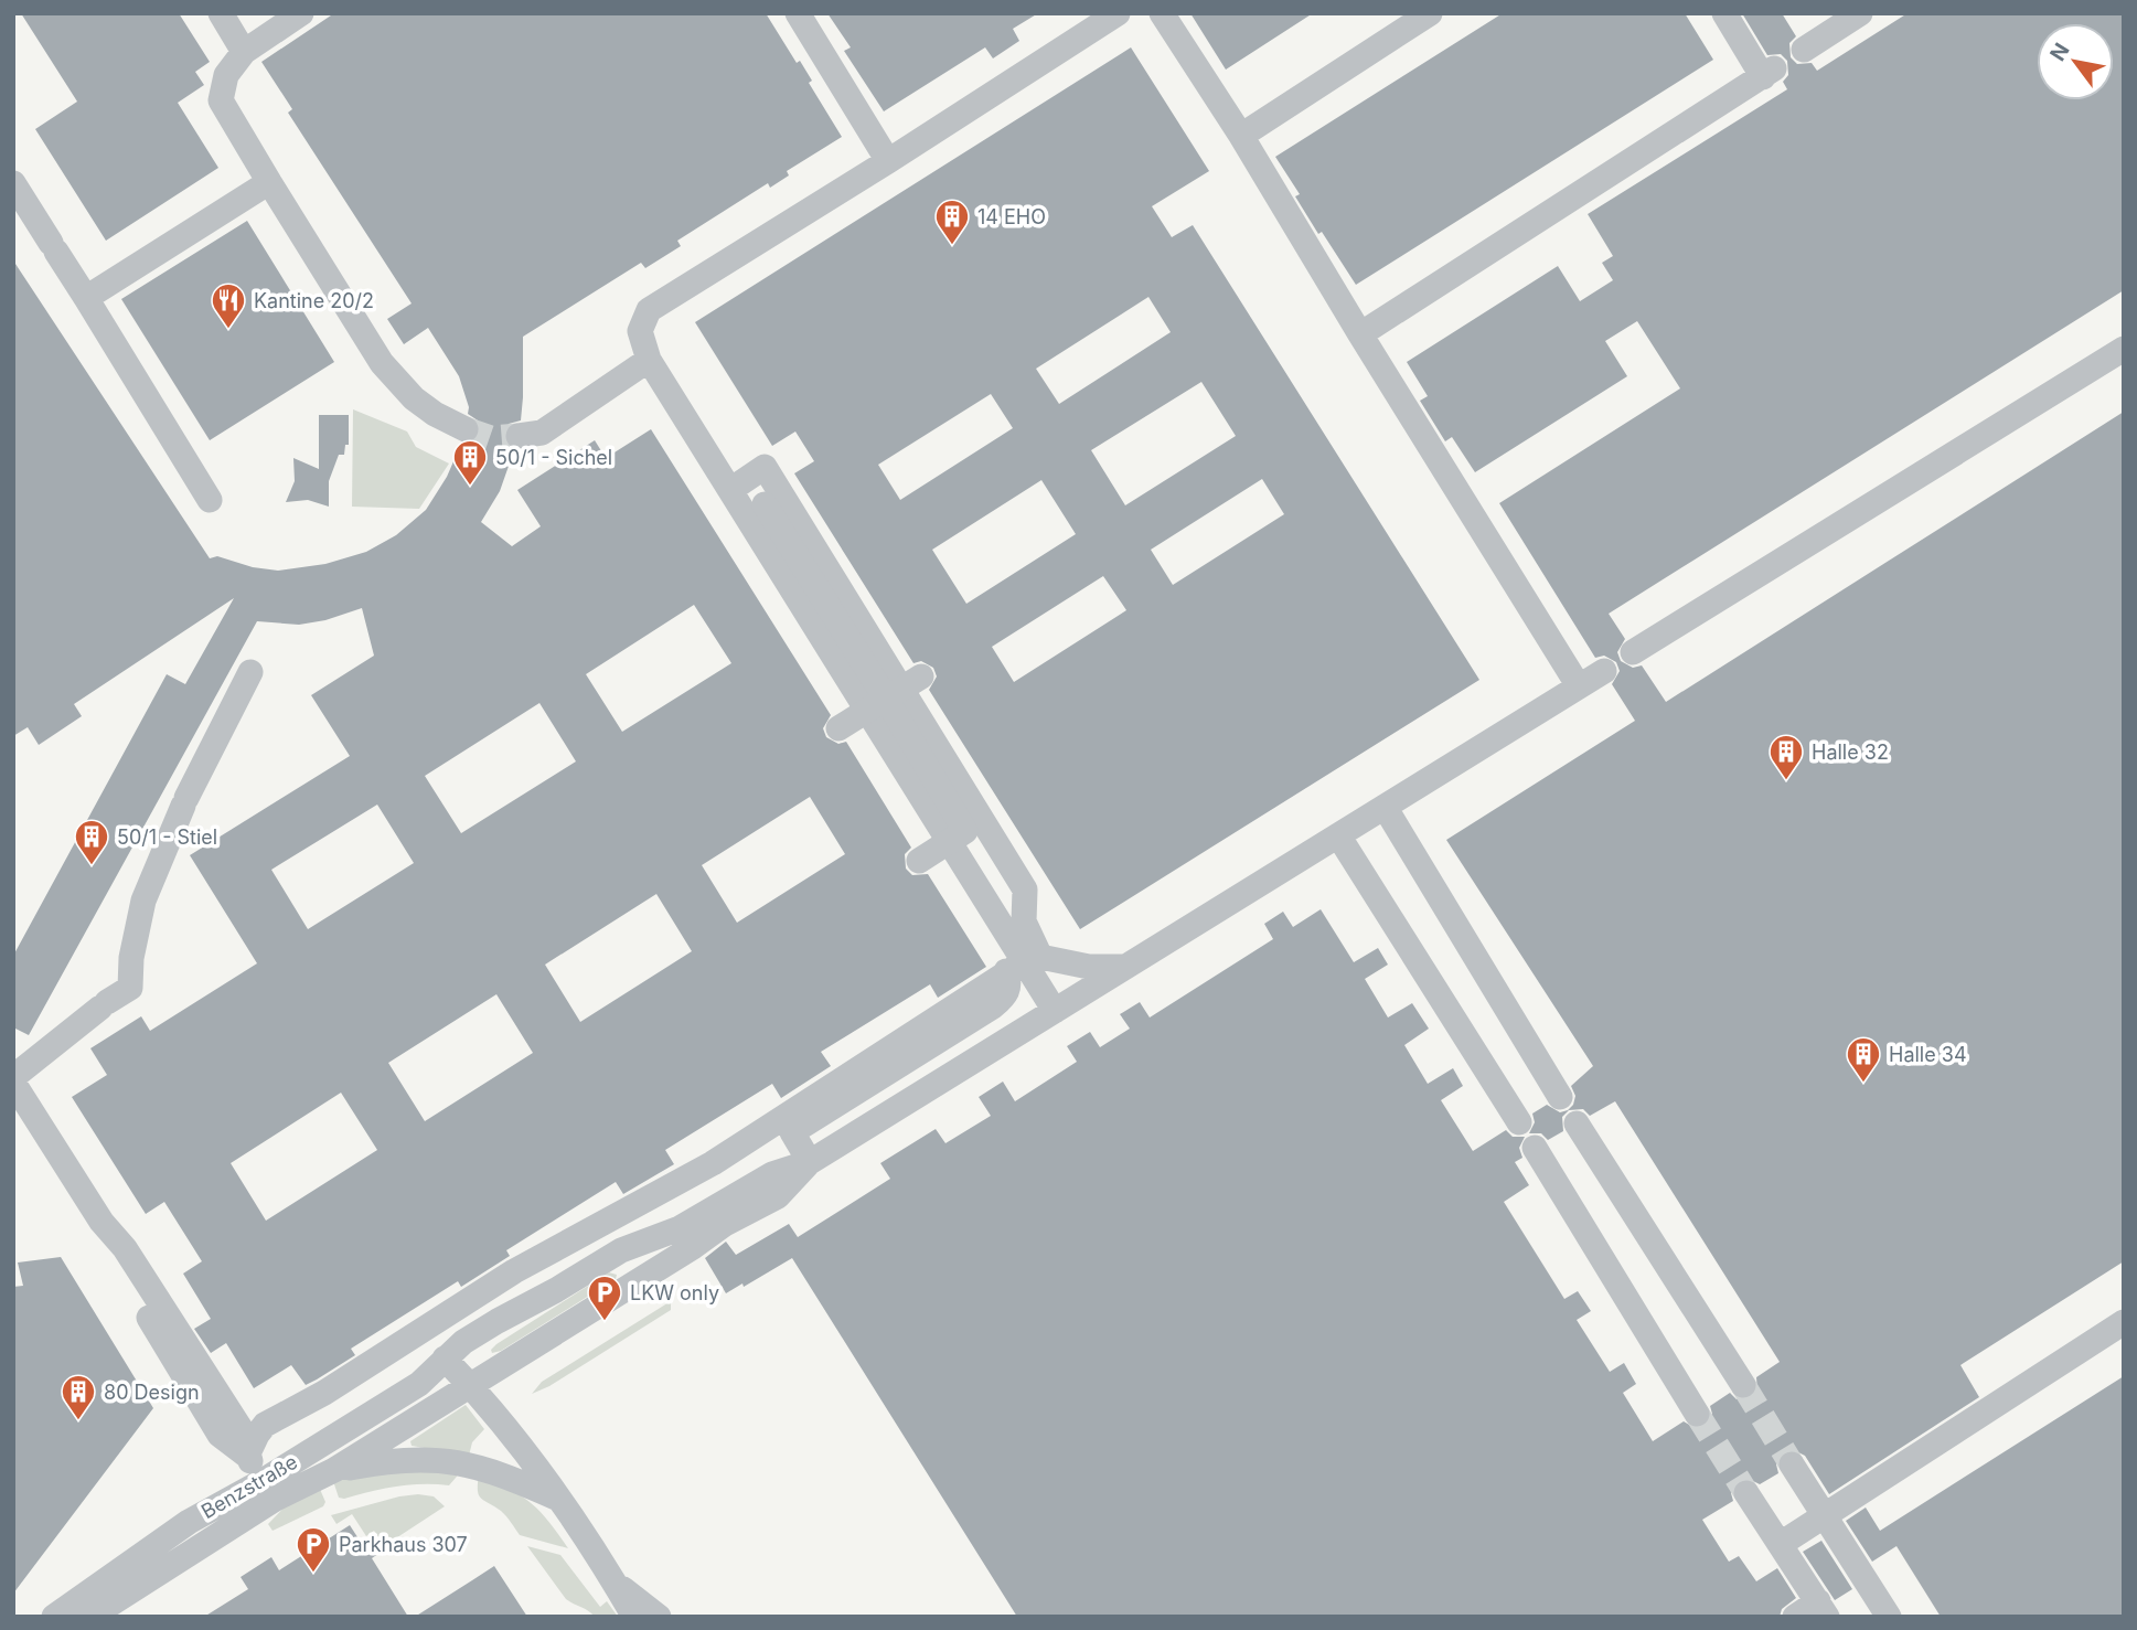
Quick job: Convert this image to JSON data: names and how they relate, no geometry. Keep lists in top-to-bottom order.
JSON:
{
  "streets": {
    "street": ["Benzstraße"]
  },
  "places": {
    "building": [
      "14 EHO",
      "50/1 - Sichel",
      "Halle 32",
      "50/1 - Stiel",
      "Halle 34",
      "80 Design"
    ],
    "restaurant": ["Kantine 20/2"],
    "parking": ["LKW only", "Parkhaus 307"]
  },
  "north": "top left"
}
